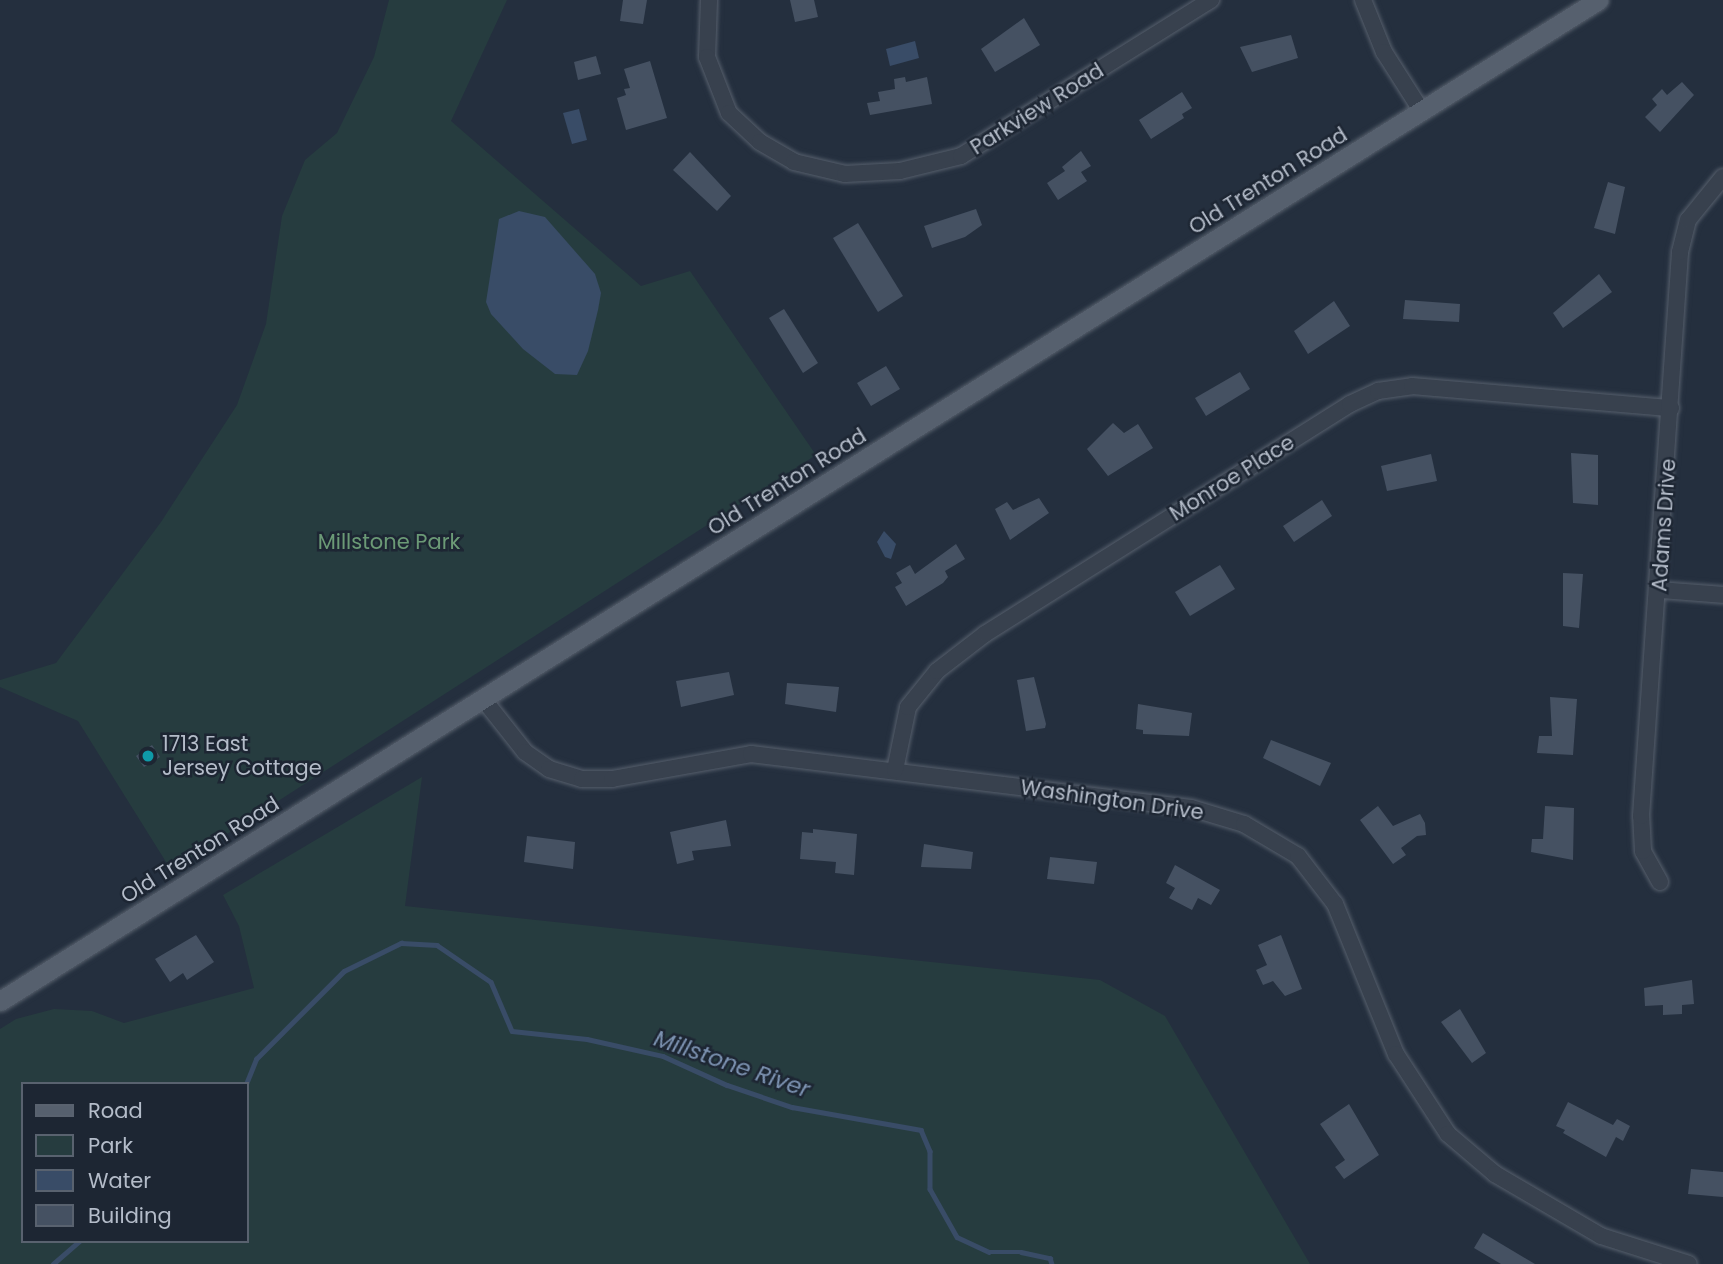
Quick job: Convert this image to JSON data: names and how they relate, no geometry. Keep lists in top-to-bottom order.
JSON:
{
  "streets": {
    "main road": ["Old Trenton Road"],
    "street": [
      "Parkview Road",
      "Monroe Place",
      "Adams Drive",
      "Washington Drive"
    ]
  },
  "crossings": [
    ["Old Trenton Road", "Washington Drive"],
    ["Monroe Place", "Adams Drive"],
    ["Monroe Place", "Washington Drive"]
  ],
  "water": ["Millstone River"],
  "parks": ["Millstone Park"],
  "places": ["1713 East Jersey Cottage"],
  "legend": [
    "Road",
    "Park",
    "Water",
    "Building"
  ]
}
